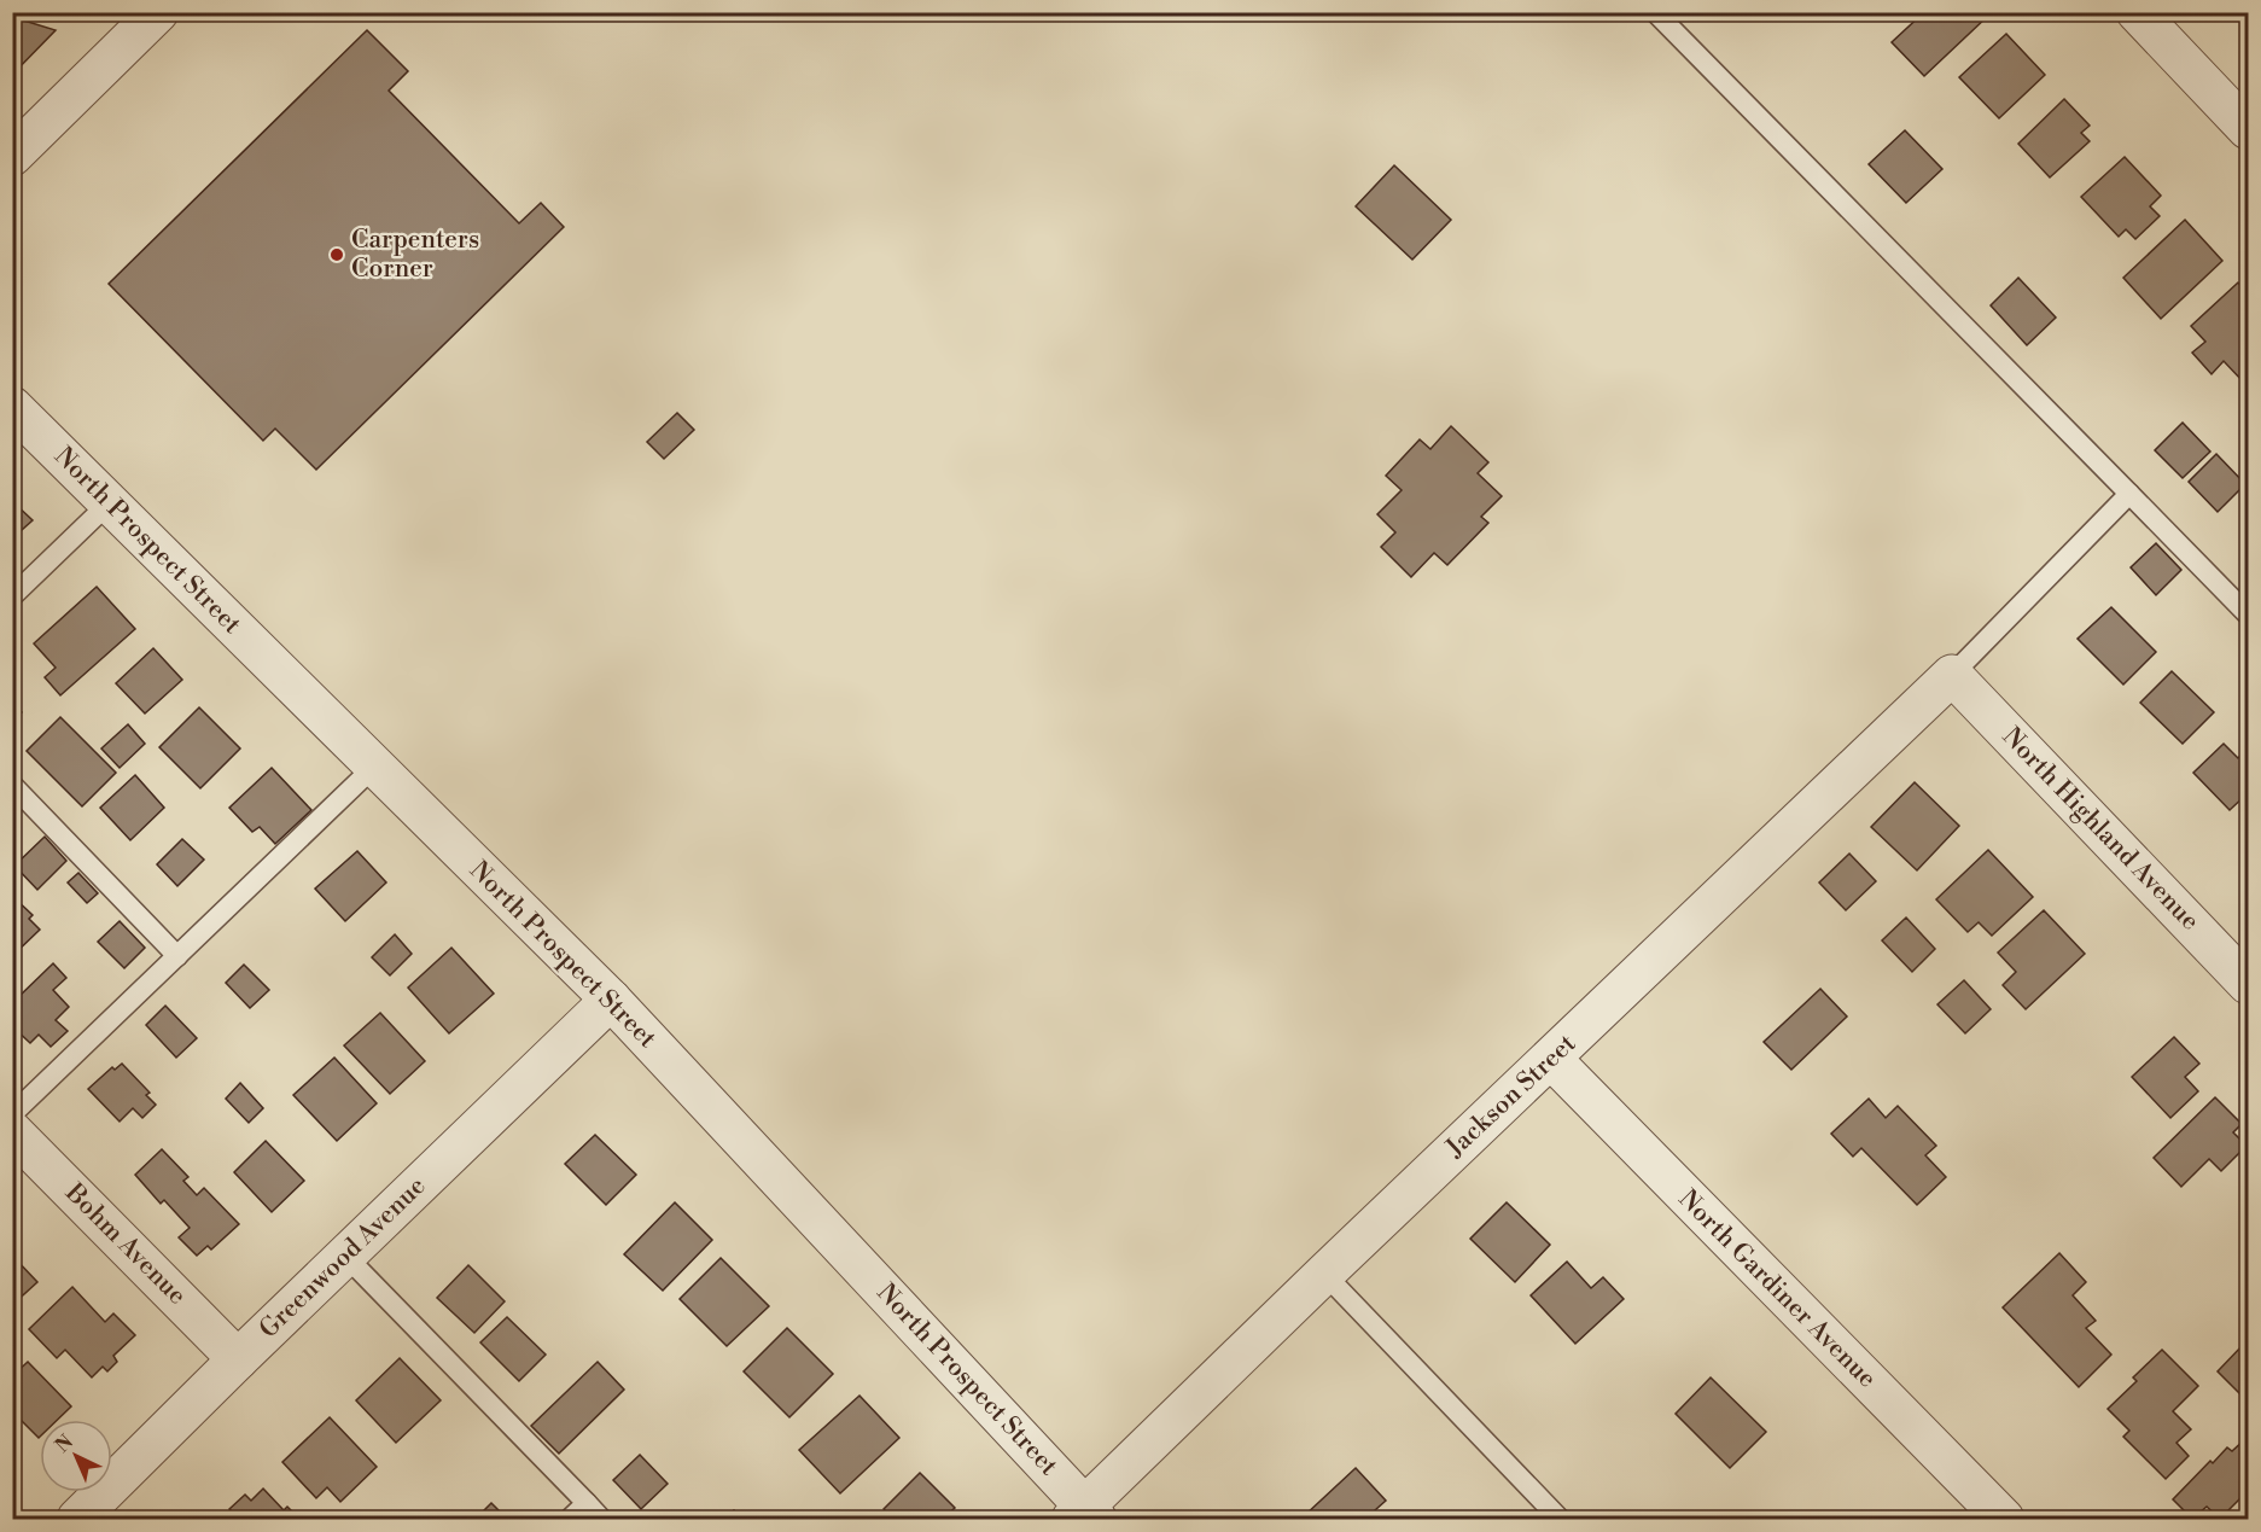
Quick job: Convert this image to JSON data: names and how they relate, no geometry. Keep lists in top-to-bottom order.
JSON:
{
  "streets": {
    "street": [
      "North Prospect Street",
      "North Highland Avenue",
      "Jackson Street",
      "Bohm Avenue",
      "Greenwood Avenue",
      "North Gardiner Avenue"
    ]
  },
  "crossings": [
    ["North Prospect Street", "Jackson Street"],
    ["North Prospect Street", "Greenwood Avenue"],
    ["North Highland Avenue", "Jackson Street"],
    ["Jackson Street", "North Gardiner Avenue"],
    ["Bohm Avenue", "Greenwood Avenue"]
  ],
  "places": ["Carpenters Corner"],
  "north": "top left"
}
